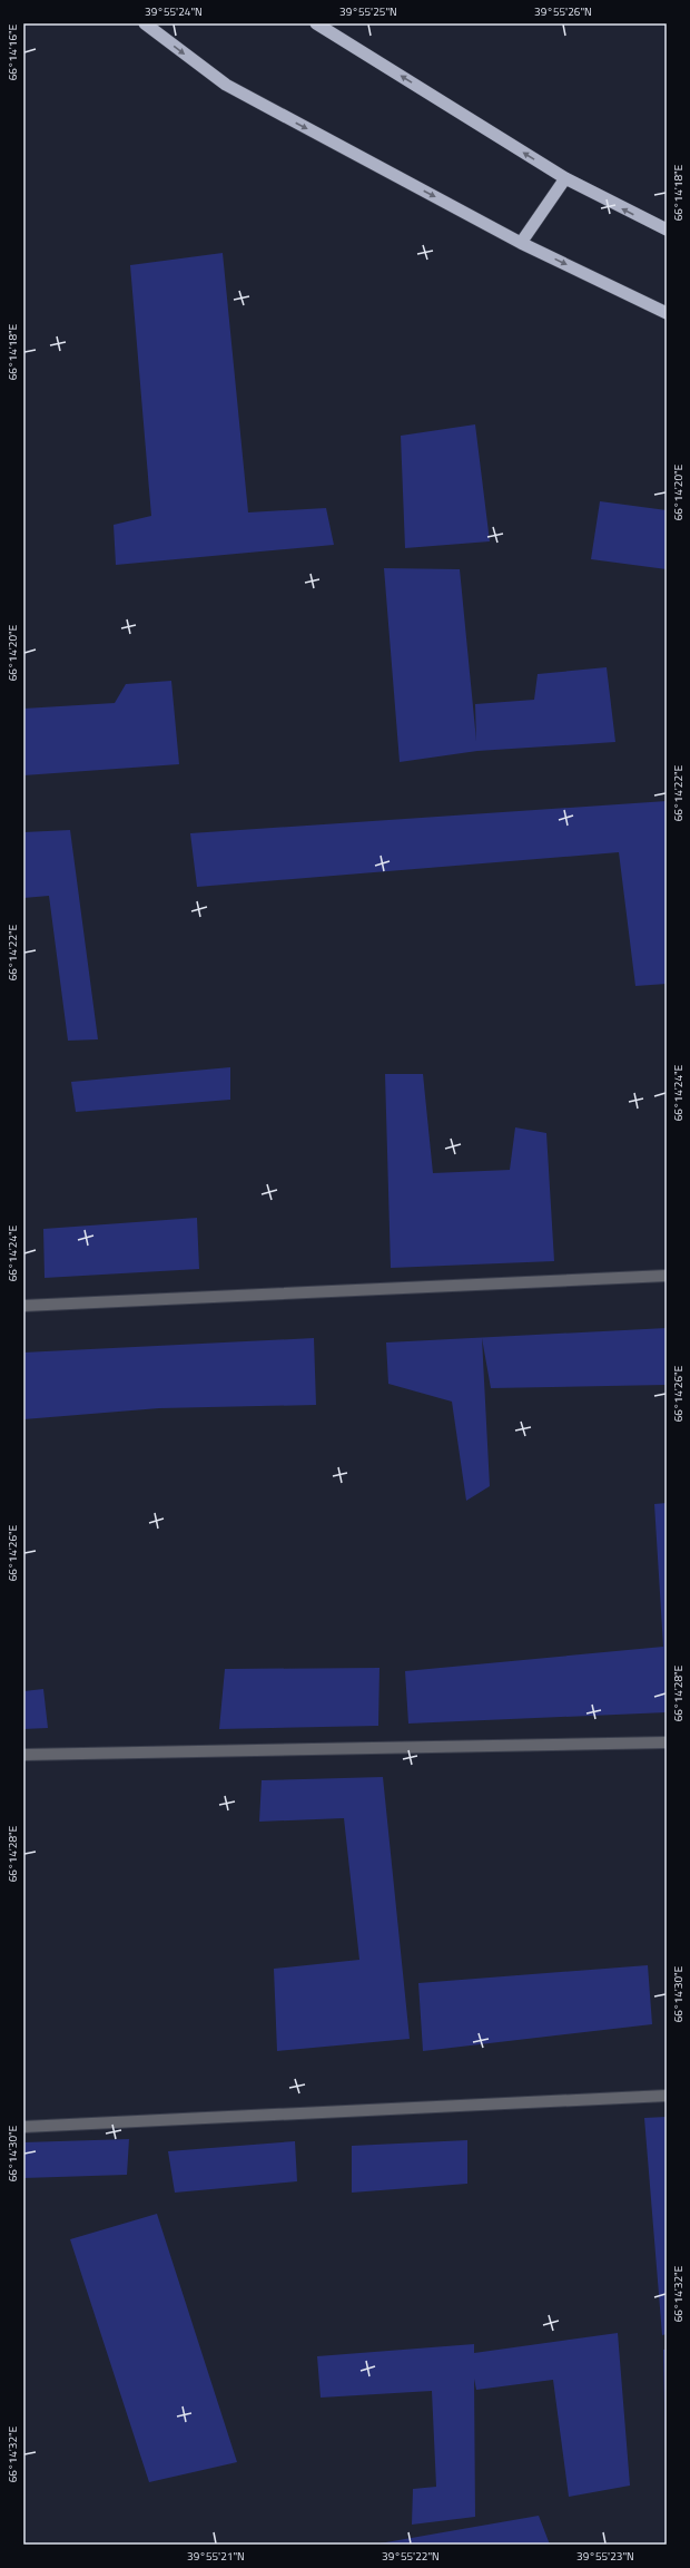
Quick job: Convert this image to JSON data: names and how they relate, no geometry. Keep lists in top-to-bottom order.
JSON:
{
  "coordinates": [
    "39°55'24\"N",
    "39°55'25\"N",
    "39°55'26\"N",
    "66°14'16\"E",
    "66°14'18\"E",
    "66°14'20\"E",
    "66°14'22\"E",
    "66°14'24\"E",
    "66°14'26\"E",
    "66°14'28\"E",
    "66°14'30\"E",
    "66°14'32\"E",
    "39°55'21\"N",
    "39°55'22\"N",
    "39°55'23\"N"
  ]
}
